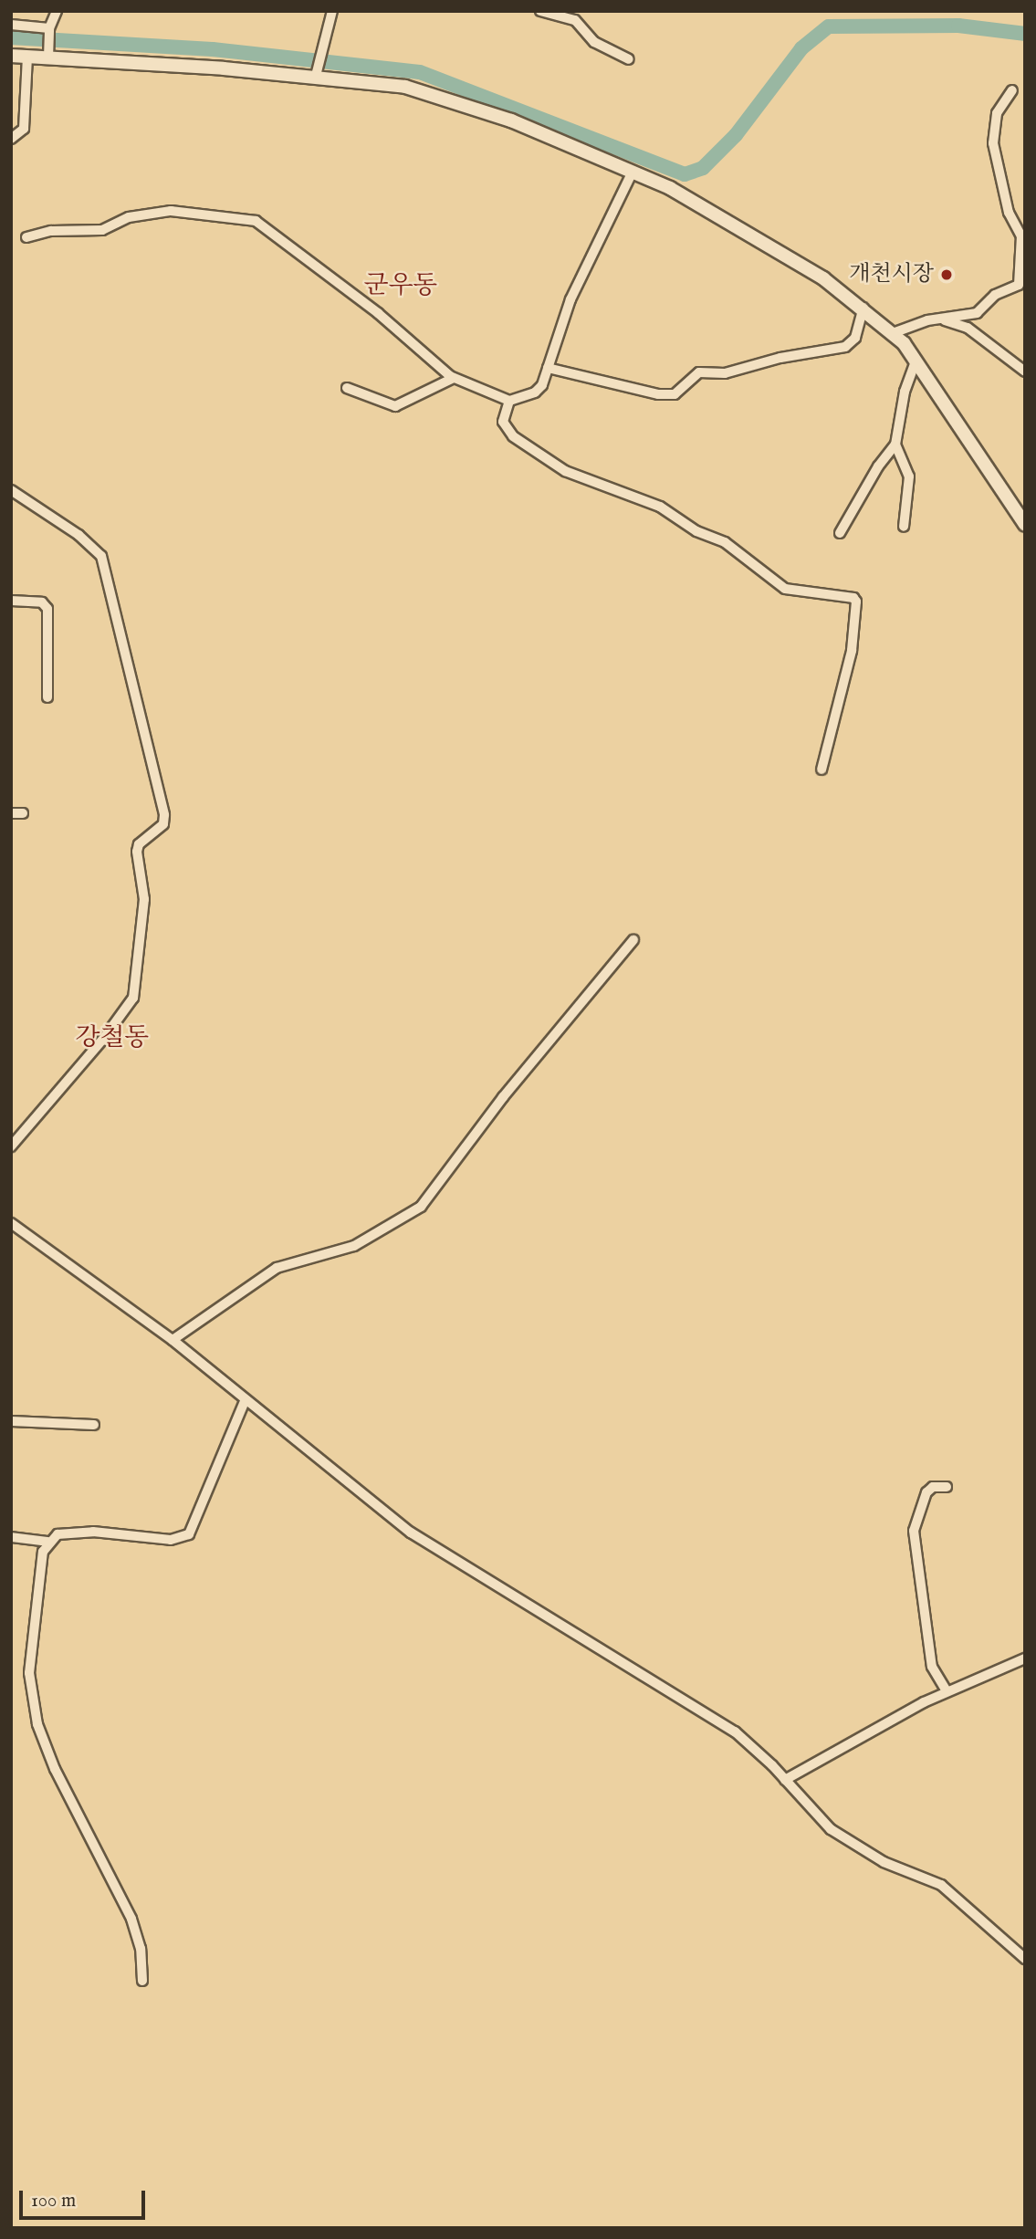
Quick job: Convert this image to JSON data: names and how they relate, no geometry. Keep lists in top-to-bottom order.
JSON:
{
  "districts": ["군우동", "강철동"],
  "places": ["개천시장"],
  "scale_bar": "100 m"
}
